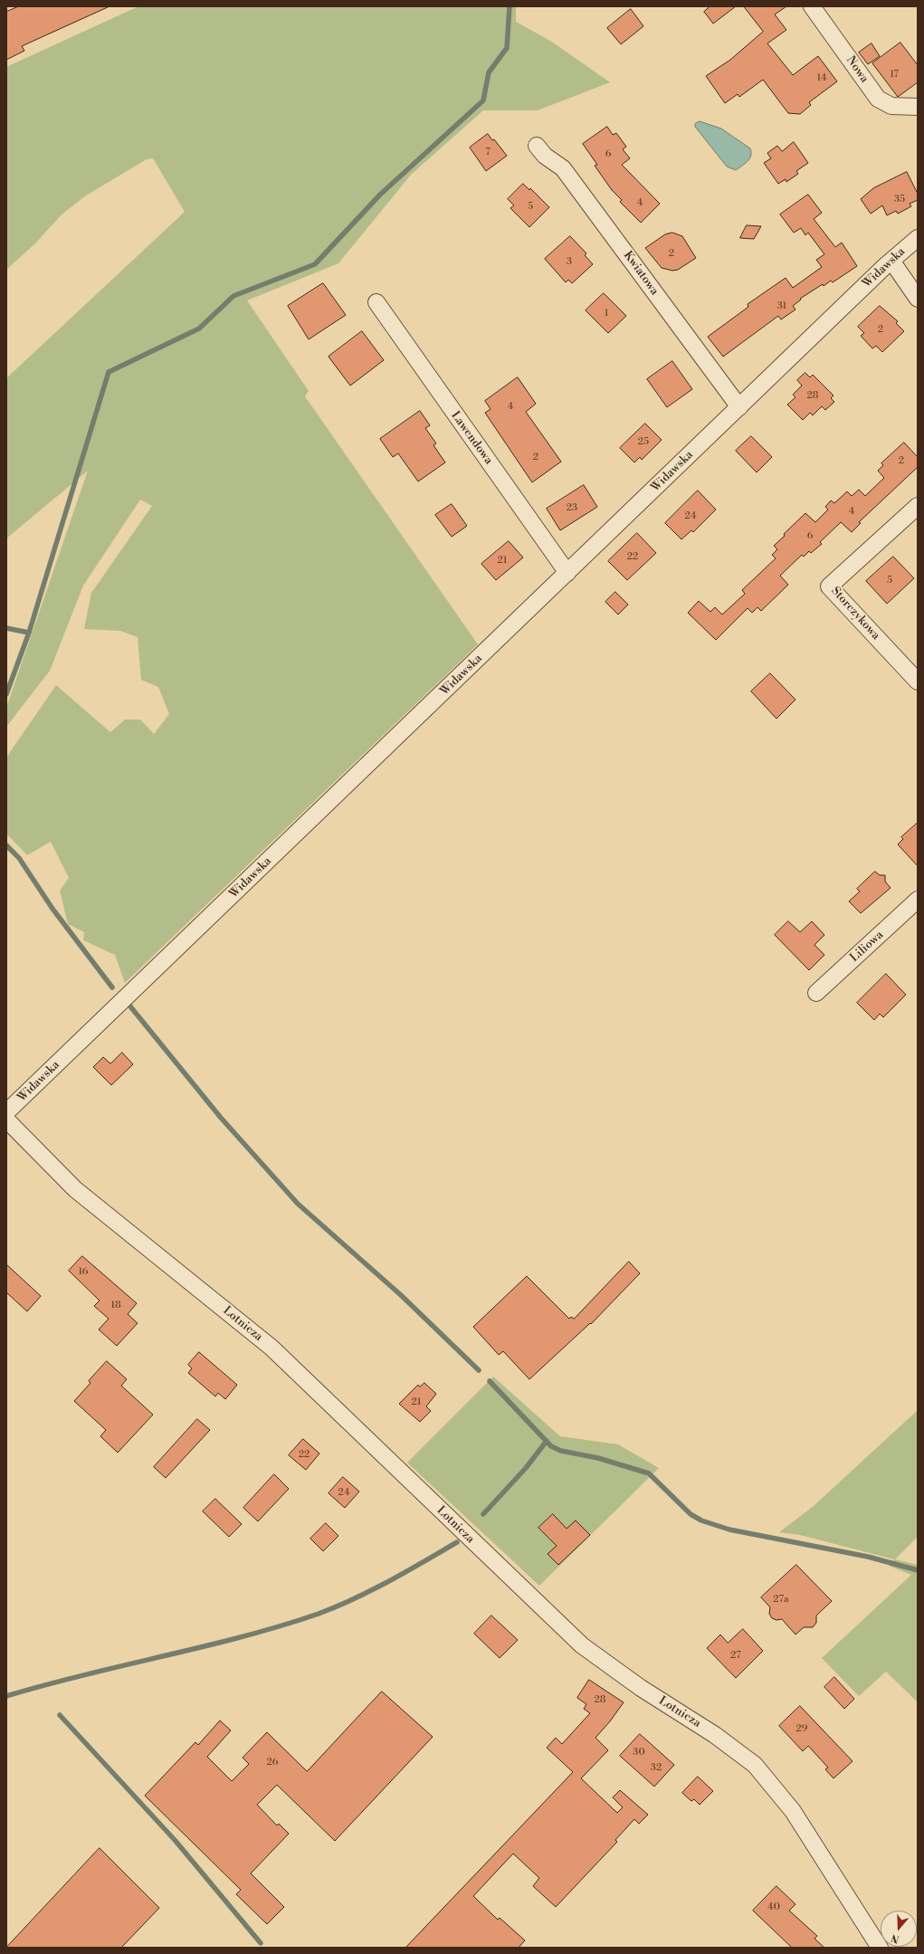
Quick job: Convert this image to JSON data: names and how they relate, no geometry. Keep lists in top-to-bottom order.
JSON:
{
  "streets": {
    "street": [
      "Nowa",
      "Widawska",
      "Kwiatowa",
      "Lawendowa",
      "Storczykowa",
      "Liliowa",
      "Lotnicza"
    ]
  },
  "crossings": [
    ["Widawska", "Kwiatowa"],
    ["Widawska", "Lawendowa"]
  ],
  "house_numbers": [
    "17",
    "14",
    "7",
    "6",
    "35",
    "4",
    "5",
    "2",
    "3",
    "31",
    "1",
    "2",
    "28",
    "4",
    "25",
    "2",
    "2",
    "23",
    "4",
    "24",
    "6",
    "22",
    "21",
    "5",
    "16",
    "18",
    "21",
    "22",
    "24",
    "27a",
    "27",
    "28",
    "29",
    "30",
    "26",
    "32",
    "40"
  ],
  "north": "bottom"
}
